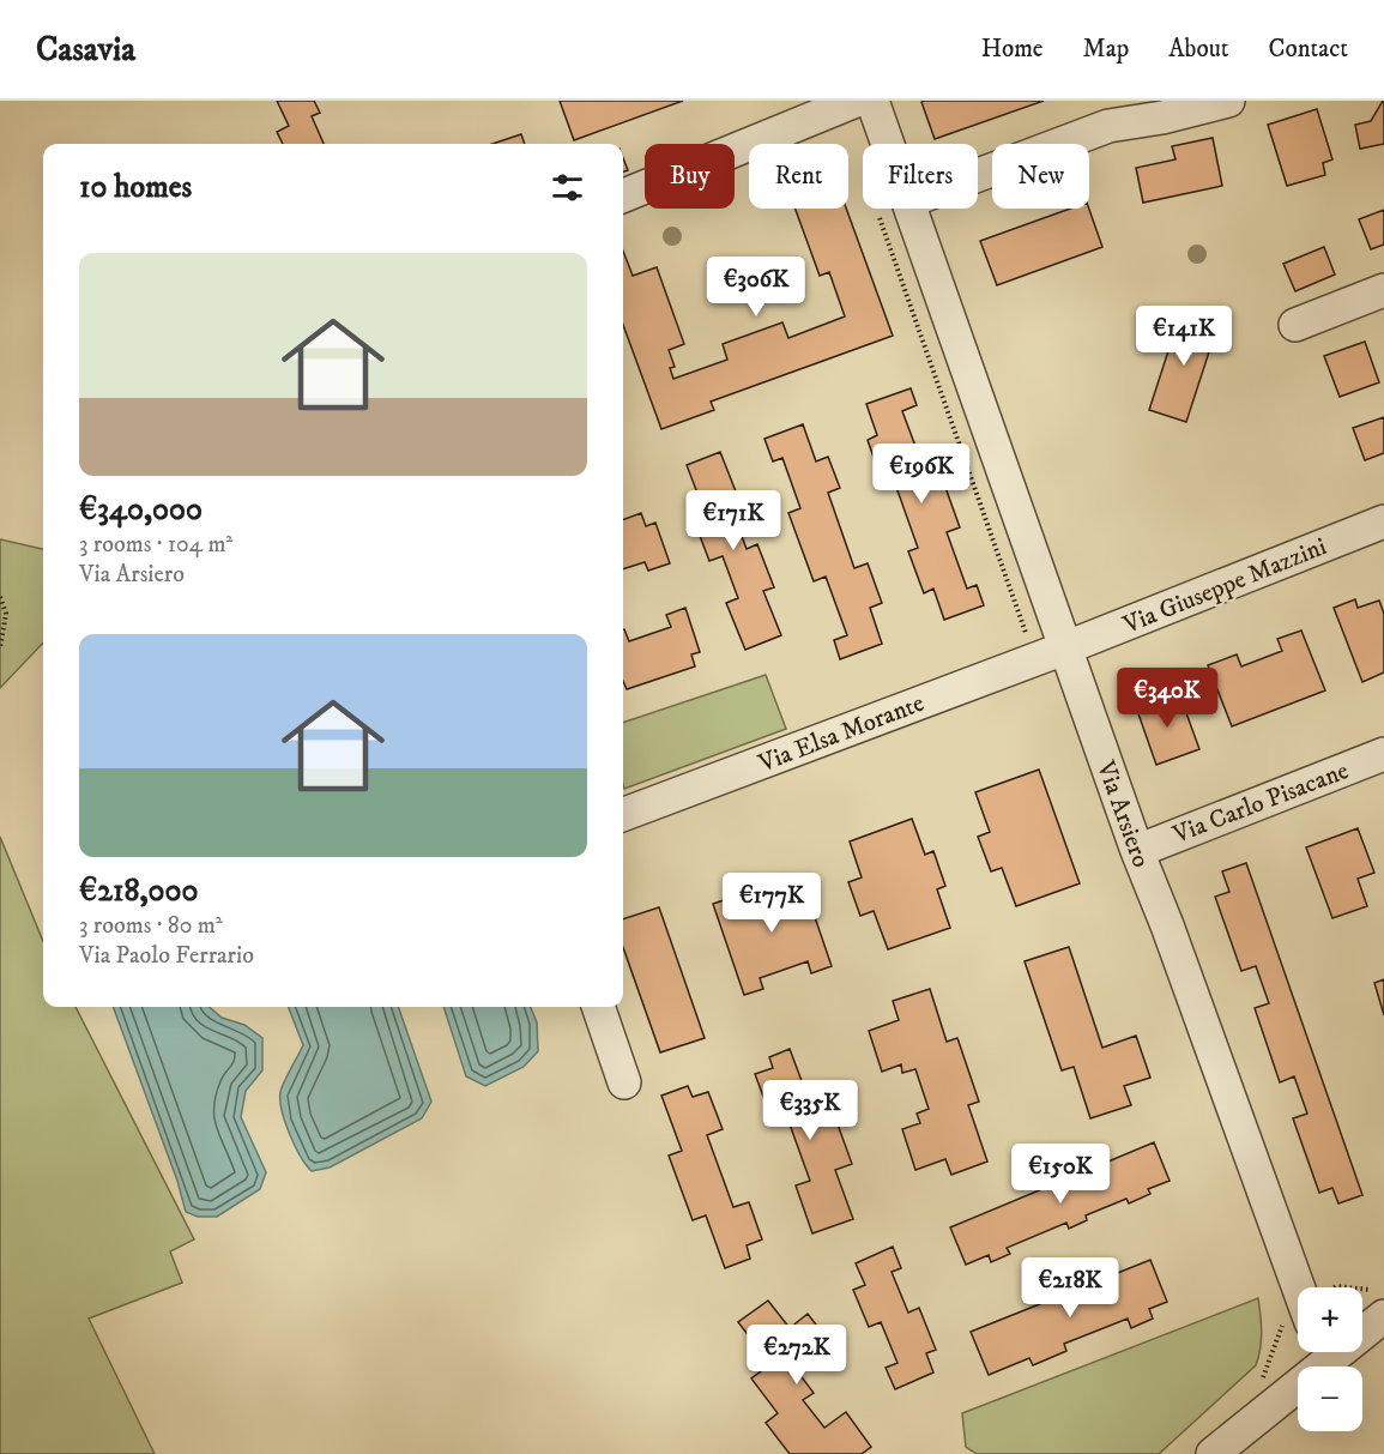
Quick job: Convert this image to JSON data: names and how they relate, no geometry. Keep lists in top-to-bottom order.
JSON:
{
  "streets": {
    "street": [
      "Via Giuseppe Mazzini",
      "Via Elsa Morante",
      "Via Carlo Pisacane",
      "Via Arsiero"
    ]
  },
  "crossings": [
    ["Via Giuseppe Mazzini", "Via Elsa Morante"],
    ["Via Giuseppe Mazzini", "Via Arsiero"],
    ["Via Elsa Morante", "Via Arsiero"],
    ["Via Carlo Pisacane", "Via Arsiero"]
  ],
  "page": {
    "header": "Casavia",
    "nav": [
      "Home",
      "Map",
      "About",
      "Contact"
    ],
    "chip": [
      "Buy",
      "Rent",
      "Filters",
      "New"
    ],
    "heading": "10 homes",
    "list": [
      {
        "name": "€340,000",
        "note": "3 rooms · 104 m² · Via Arsiero"
      },
      {
        "name": "€218,000",
        "note": "3 rooms · 80 m² · Via Paolo Ferrario"
      }
    ],
    "price": [
      "€306K",
      "€141K",
      "€196K",
      "€171K",
      "€340K",
      "€177K",
      "€335K",
      "€150K",
      "€218K",
      "€272K"
    ],
    "map_buttons": ["+", "−"]
  }
}
